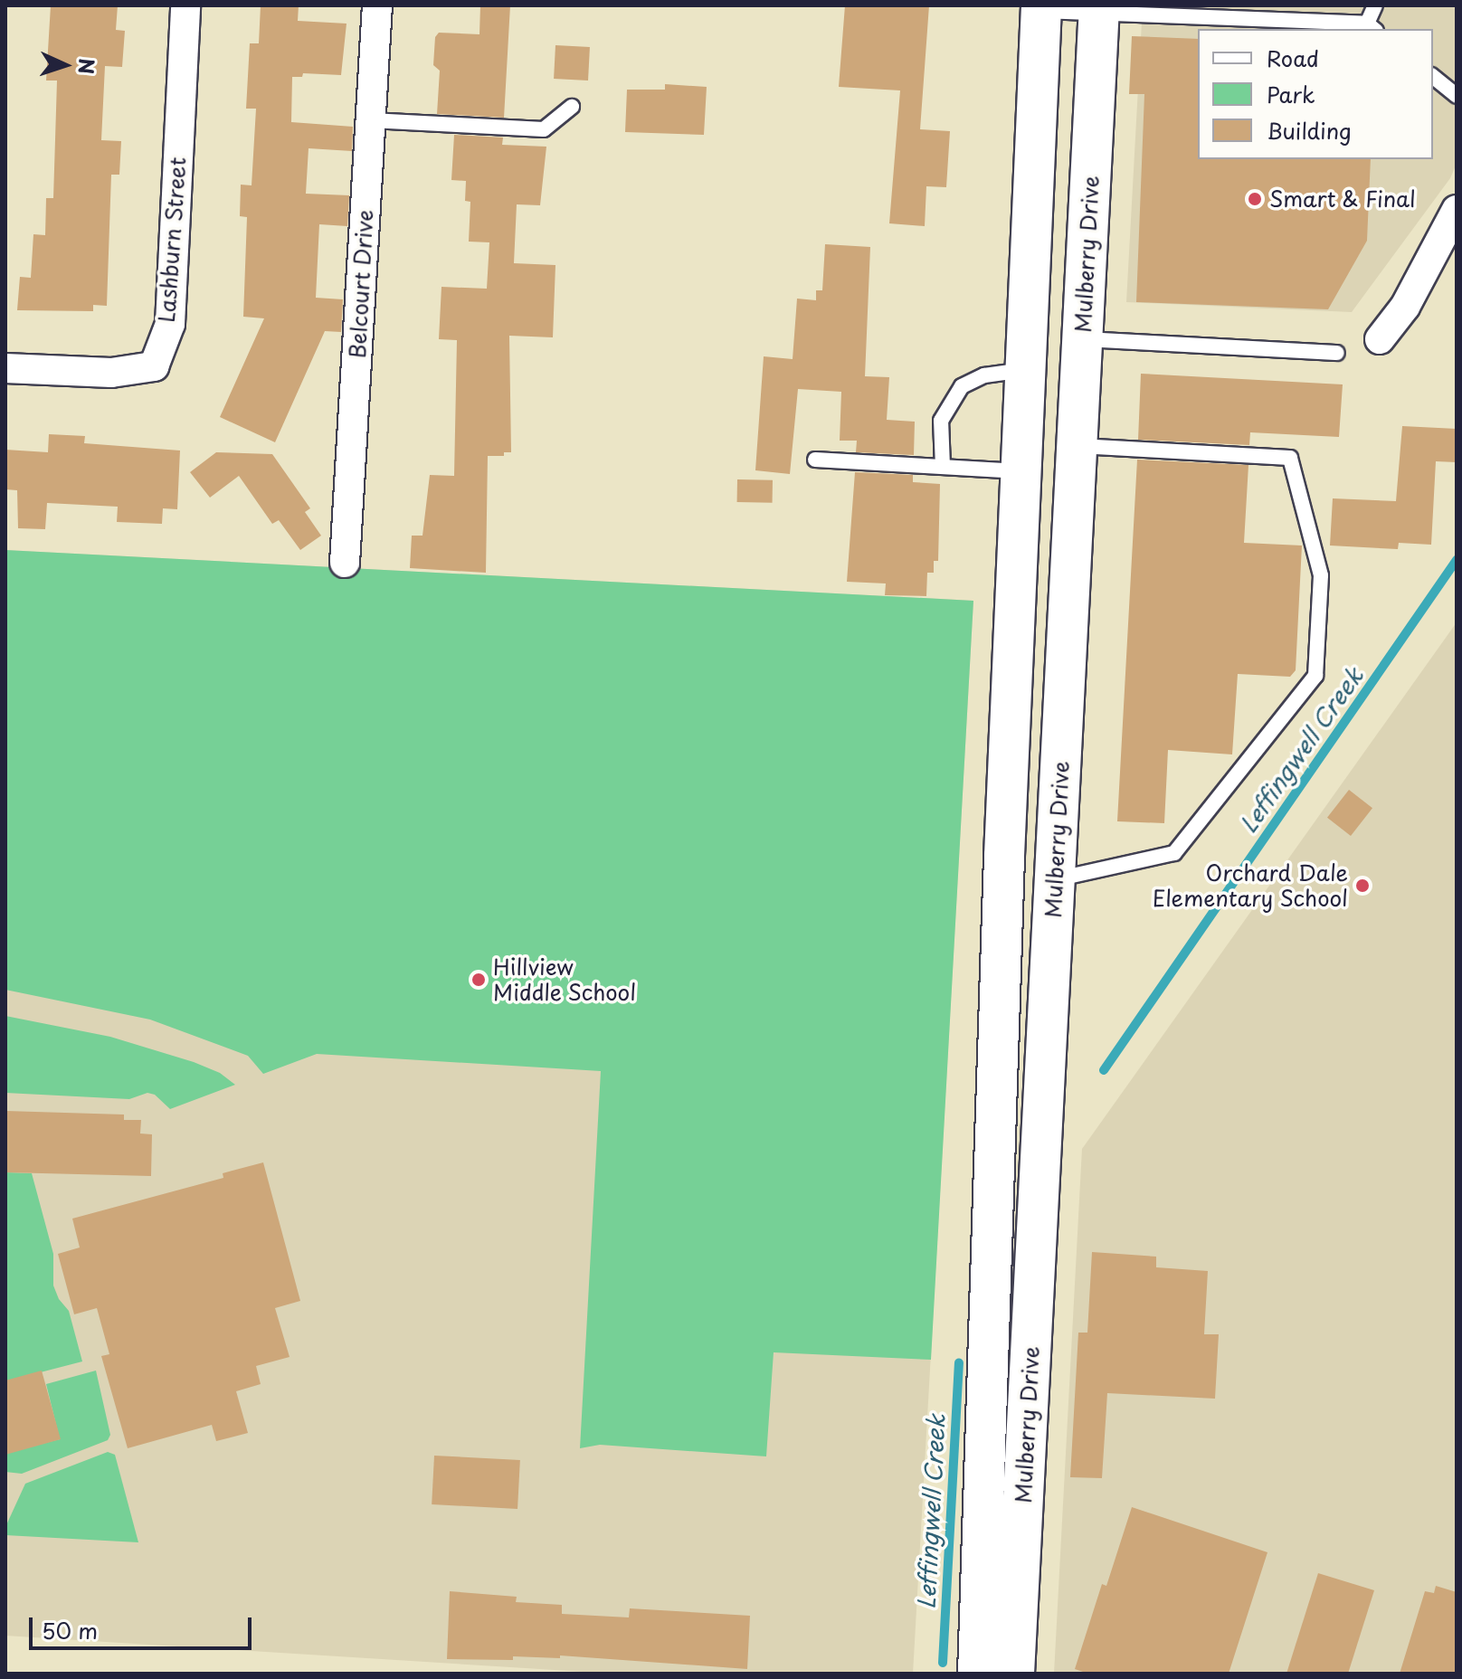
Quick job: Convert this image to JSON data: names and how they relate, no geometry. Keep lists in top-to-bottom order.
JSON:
{
  "streets": {
    "street": ["Lashburn Street", "Mulberry Drive", "Belcourt Drive"]
  },
  "water": ["Leffingwell Creek"],
  "places": ["Smart & Final", "Orchard Dale Elementary School", "Hillview Middle School"],
  "legend": ["Road", "Park", "Building"],
  "scale_bar": "50 m",
  "north": "right"
}
